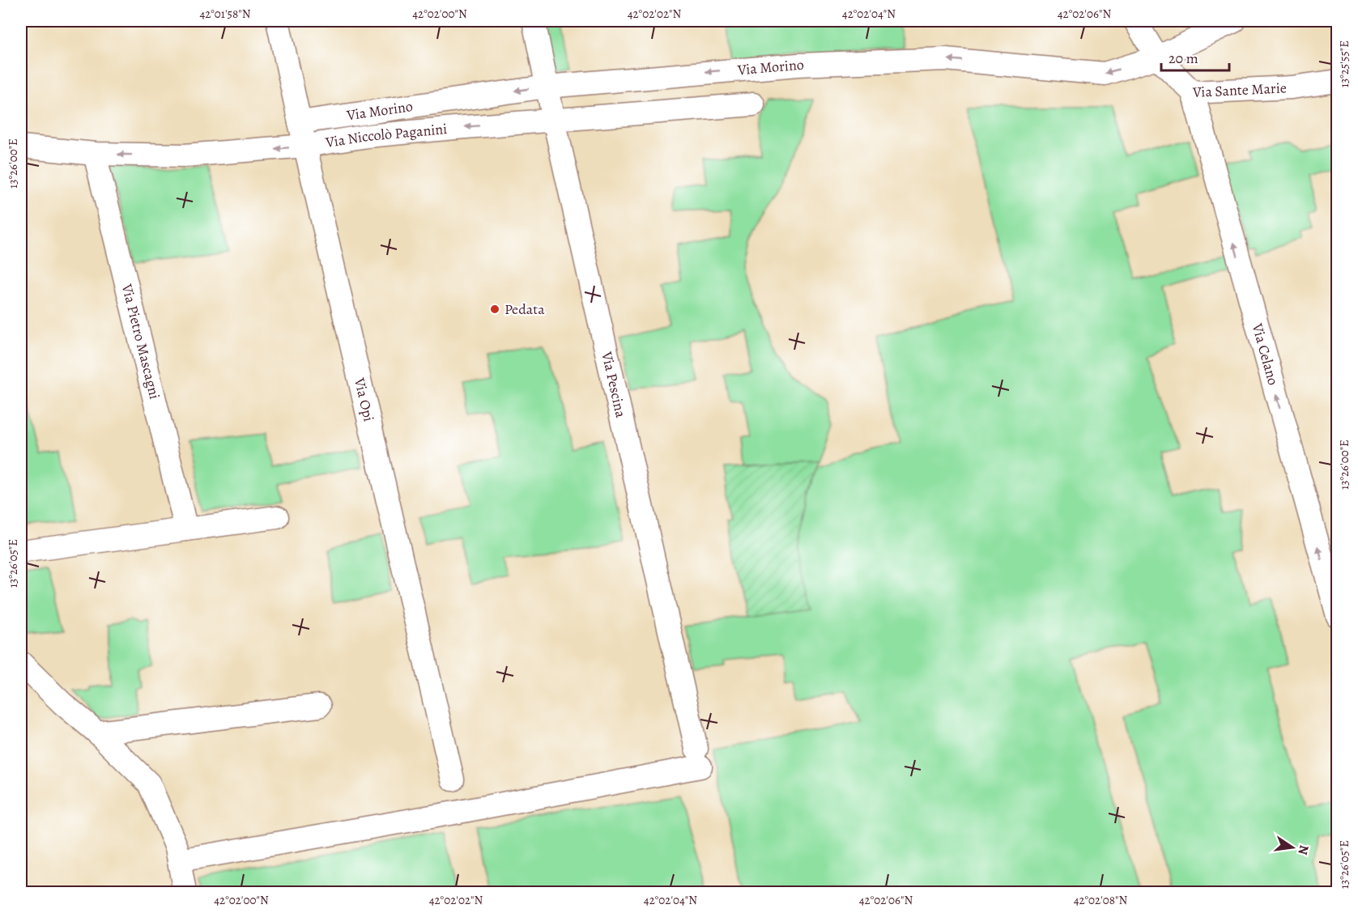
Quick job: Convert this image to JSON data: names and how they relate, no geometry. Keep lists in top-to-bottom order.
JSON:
{
  "streets": {
    "street": [
      "Via Morino",
      "Via Sante Marie",
      "Via Niccolò Paganini",
      "Via Pietro Mascagni",
      "Via Celano",
      "Via Pescina",
      "Via Opi"
    ]
  },
  "crossings": [
    ["Via Morino", "Via Sante Marie"],
    ["Via Morino", "Via Pescina"],
    ["Via Morino", "Via Opi"],
    ["Via Sante Marie", "Via Celano"],
    ["Via Niccolò Paganini", "Via Pietro Mascagni"],
    ["Via Niccolò Paganini", "Via Pescina"],
    ["Via Niccolò Paganini", "Via Opi"]
  ],
  "one_way": ["Via Morino", "Via Niccolò Paganini", "Via Celano"],
  "places": ["Pedata"],
  "scale_bar": "20 m",
  "north": "right",
  "coordinates": [
    "42°01'58\"N",
    "42°02'00\"N",
    "42°02'02\"N",
    "42°02'04\"N",
    "42°02'06\"N",
    "13°25'55\"E",
    "13°26'00\"E",
    "13°26'05\"E",
    "42°02'08\"N"
  ]
}
